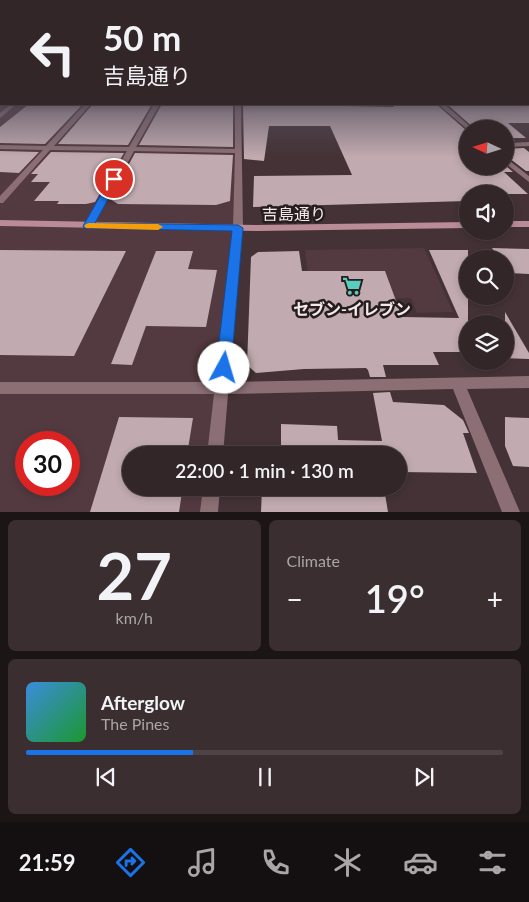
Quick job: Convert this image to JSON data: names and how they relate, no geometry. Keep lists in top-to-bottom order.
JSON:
{
  "streets": {
    "street": ["吉島通り"]
  },
  "places": {
    "supermarket": ["セブン-イレブン"]
  },
  "north": "left",
  "page": {
    "turn": ["50 m", "吉島通り"],
    "limit": "30",
    "trip": "22:00 · 1 min · 130 m",
    "tile": [
      ["27", "km/h"],
      "Climate"
    ],
    "heat": ["−", "19°", "+"],
    "song": ["Afterglow", "The Pines"],
    "tabs": "21:59"
  }
}
